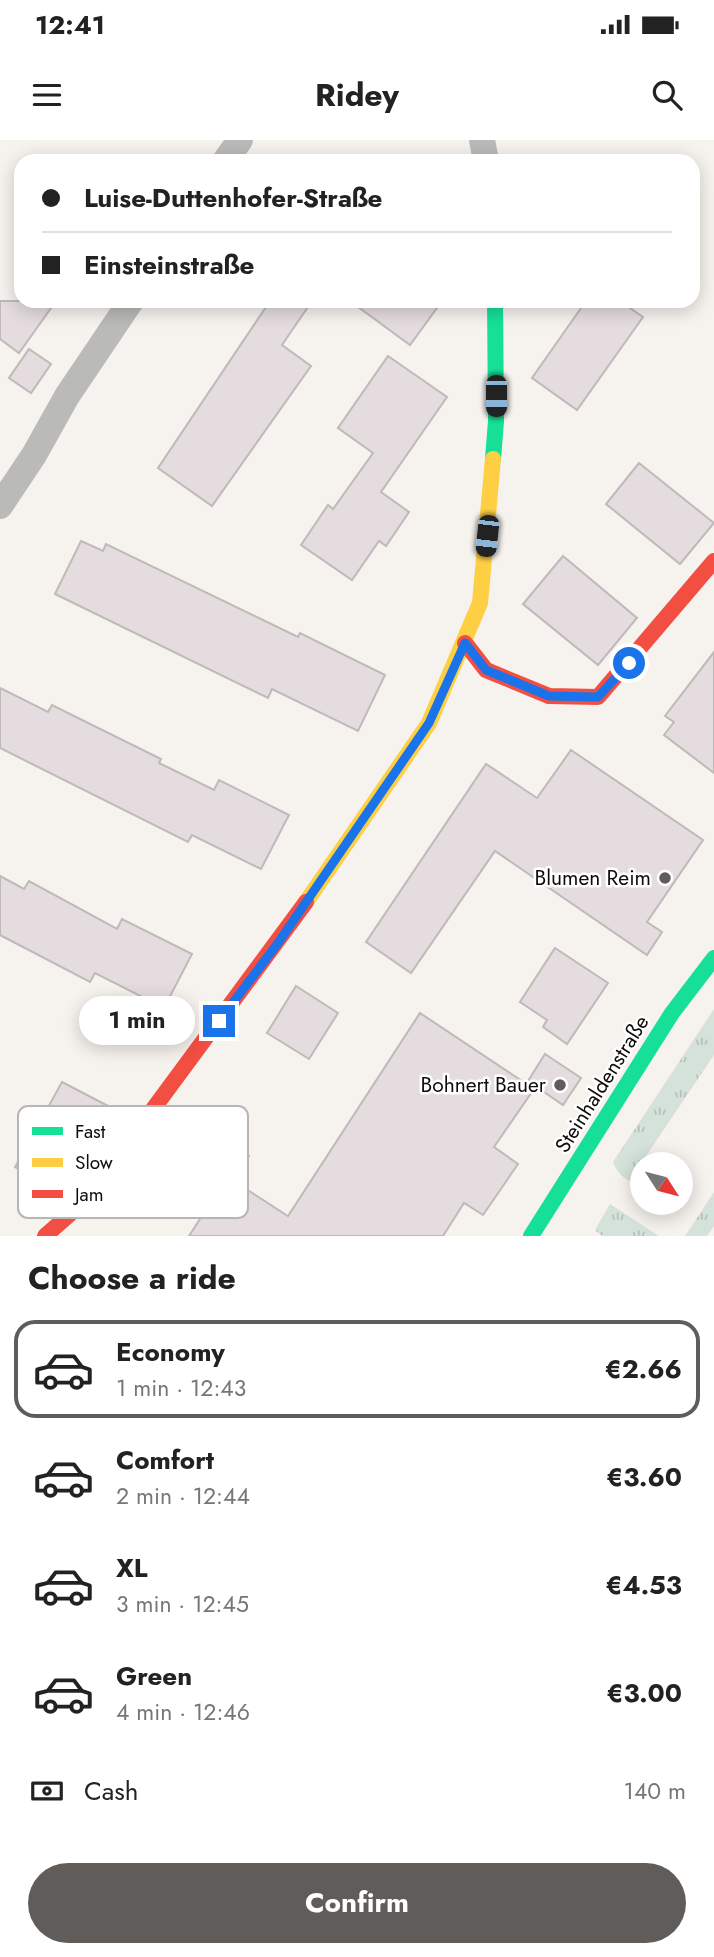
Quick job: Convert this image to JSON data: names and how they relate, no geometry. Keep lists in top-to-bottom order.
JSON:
{
  "streets": {
    "street": ["Steinhaldenstraße"]
  },
  "places": ["Blumen Reim", "Bohnert Bauer"],
  "legend": ["Fast", "Slow", "Jam"],
  "north": "bottom right",
  "page": {
    "status": "12:41",
    "header": "Ridey",
    "banner": ["Luise-Duttenhofer-Straße", "Einsteinstraße"],
    "bubble": "1 min",
    "heading": "Choose a ride",
    "list": [
      {
        "name": "Economy",
        "note": "1 min · 12:43",
        "value": "€2.66"
      },
      {
        "name": "Comfort",
        "note": "2 min · 12:44",
        "value": "€3.60"
      },
      {
        "name": "XL",
        "note": "3 min · 12:45",
        "value": "€4.53"
      },
      {
        "name": "Green",
        "note": "4 min · 12:46",
        "value": "€3.00"
      }
    ],
    "pay": ["Cash", "140 m"],
    "buttons": "Confirm"
  }
}
